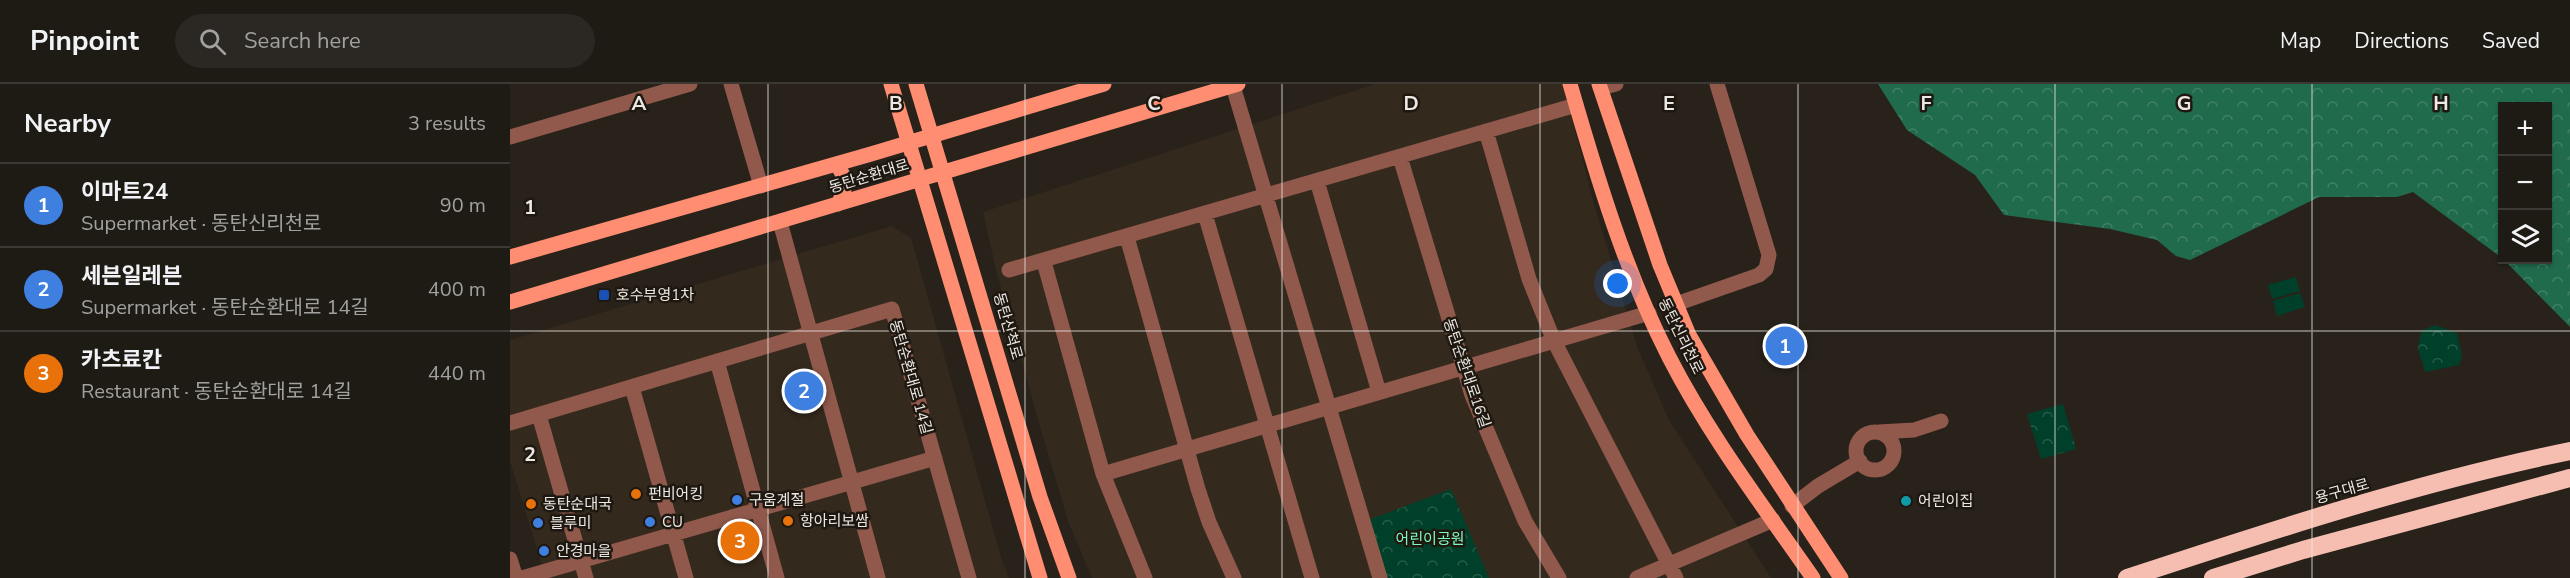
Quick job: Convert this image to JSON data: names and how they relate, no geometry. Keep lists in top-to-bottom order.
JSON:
{
  "streets": {
    "highway": ["용구대로"],
    "main road": ["동탄순환대로", "동탄산척로", "동탄신리천로"],
    "street": ["동탄순환대로16길", "동탄순환대로 14길"]
  },
  "crossings": [
    ["동탄순환대로", "동탄산척로"]
  ],
  "parks": ["어린이공원"],
  "places": {
    "transit": ["호수부영1차"],
    "other": [
      "펀비어킹",
      "구움계절",
      "어린이집",
      "동탄순대국",
      "항아리보쌈",
      "CU",
      "블루미",
      "안경마을"
    ]
  },
  "page": {
    "header": "Pinpoint",
    "search": "Search here",
    "nav": ["Map", "Directions", "Saved"],
    "heading": ["Nearby", "3 results"],
    "map_buttons": ["+", "−"],
    "list": [
      {
        "mark": "1",
        "name": "이마트24",
        "note": "Supermarket · 동탄신리천로",
        "value": "90 m"
      },
      {
        "mark": "2",
        "name": "세븐일레븐",
        "note": "Supermarket · 동탄순환대로 14길",
        "value": "400 m"
      },
      {
        "mark": "3",
        "name": "카츠료칸",
        "note": "Restaurant · 동탄순환대로 14길",
        "value": "440 m"
      }
    ],
    "pins": ["1", "2", "3"]
  },
  "grid": {
    "columns": [
      "A",
      "B",
      "C",
      "D",
      "E",
      "F",
      "G",
      "H"
    ],
    "rows": ["1", "2"]
  }
}
